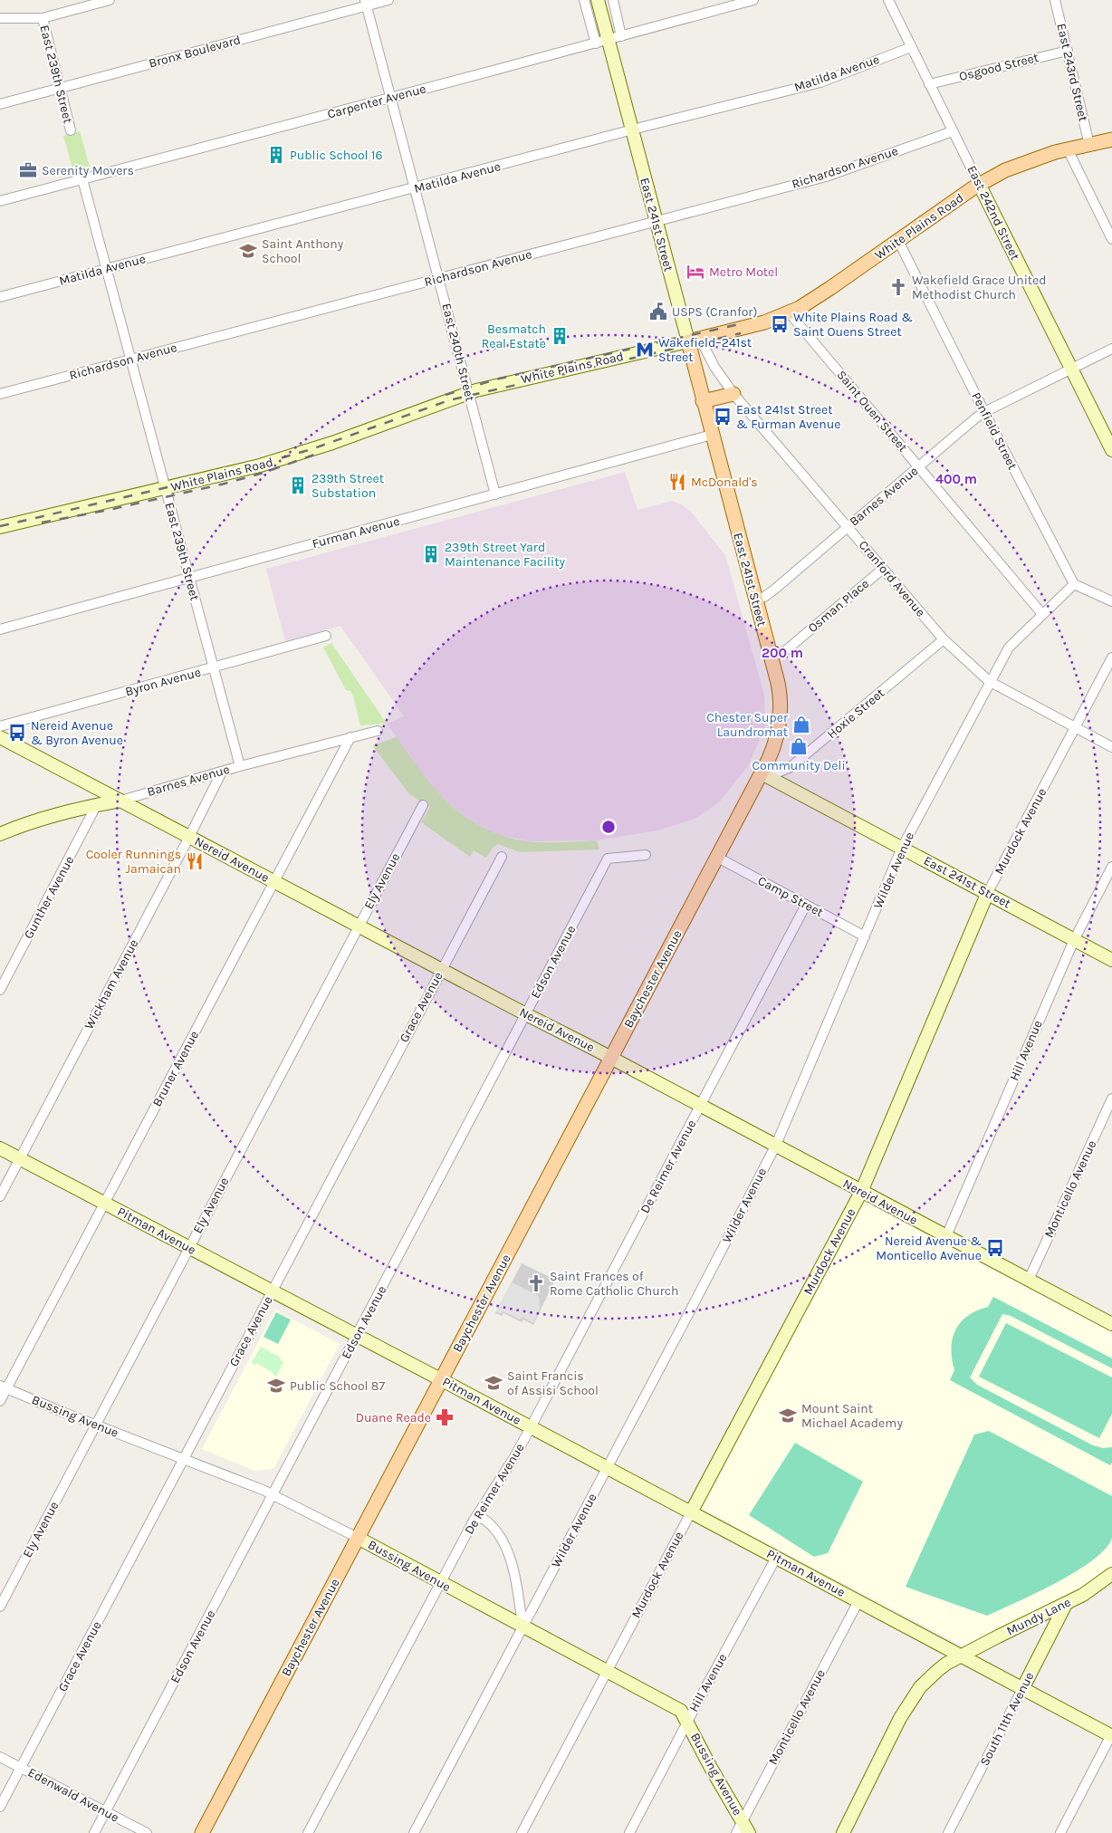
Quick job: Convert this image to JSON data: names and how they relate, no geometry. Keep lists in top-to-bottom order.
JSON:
{
  "streets": {
    "main road": ["East 241st Street", "White Plains Road", "Baychester Avenue"],
    "street": [
      "Bronx Boulevard",
      "Osgood Street",
      "East 243rd Street",
      "Matilda Avenue",
      "East 239th Street",
      "Carpenter Avenue",
      "Richardson Avenue",
      "East 242nd Street",
      "East 240th Street",
      "Saint Ouen Street",
      "Penfield Street",
      "Barnes Avenue",
      "Furman Avenue",
      "Cranford Avenue",
      "Osman Place",
      "Byron Avenue",
      "Hoxie Street",
      "Murdock Avenue",
      "Nereid Avenue",
      "Wilder Avenue",
      "Ely Avenue",
      "Camp Street",
      "Gunther Avenue",
      "Edson Avenue",
      "Wickham Avenue",
      "Grace Avenue",
      "Hill Avenue",
      "Bruner Avenue",
      "De Reimer Avenue",
      "Monticello Avenue",
      "Pitman Avenue",
      "Bussing Avenue",
      "Mundy Lane",
      "South 11th Avenue",
      "Edenwald Avenue"
    ]
  },
  "crossings": [
    ["Bronx Boulevard", "East 239th Street"],
    ["Bronx Boulevard", "East 240th Street"],
    ["Osgood Street", "East 243rd Street"],
    ["Osgood Street", "East 242nd Street"],
    ["East 243rd Street", "White Plains Road"],
    ["Matilda Avenue", "East 239th Street"],
    ["Matilda Avenue", "East 242nd Street"],
    ["Matilda Avenue", "East 241st Street"],
    ["Matilda Avenue", "East 240th Street"],
    ["East 239th Street", "Carpenter Avenue"],
    ["East 239th Street", "Richardson Avenue"],
    ["East 239th Street", "White Plains Road"],
    ["East 239th Street", "Barnes Avenue"],
    ["East 239th Street", "Furman Avenue"],
    ["East 239th Street", "Byron Avenue"],
    ["Carpenter Avenue", "East 241st Street"],
    ["Carpenter Avenue", "East 240th Street"],
    ["Richardson Avenue", "East 242nd Street"],
    ["Richardson Avenue", "East 241st Street"],
    ["Richardson Avenue", "East 240th Street"],
    ["East 242nd Street", "White Plains Road"],
    ["East 242nd Street", "Barnes Avenue"],
    ["East 241st Street", "White Plains Road"],
    ["East 241st Street", "Barnes Avenue"],
    ["East 241st Street", "Furman Avenue"],
    ["East 241st Street", "Cranford Avenue"],
    ["East 241st Street", "Osman Place"],
    ["East 241st Street", "Hoxie Street"],
    ["East 241st Street", "Murdock Avenue"],
    ["East 241st Street", "Wilder Avenue"],
    ["East 241st Street", "Baychester Avenue"],
    ["East 241st Street", "Hill Avenue"],
    ["White Plains Road", "East 240th Street"],
    ["White Plains Road", "Saint Ouen Street"],
    ["White Plains Road", "Penfield Street"],
    ["White Plains Road", "Cranford Avenue"],
    ["East 240th Street", "Furman Avenue"],
    ["Saint Ouen Street", "Barnes Avenue"],
    ["Saint Ouen Street", "Wilder Avenue"],
    ["Penfield Street", "Barnes Avenue"],
    ["Penfield Street", "Wilder Avenue"],
    ["Barnes Avenue", "Cranford Avenue"],
    ["Barnes Avenue", "Nereid Avenue"],
    ["Barnes Avenue", "Gunther Avenue"],
    ["Barnes Avenue", "Wickham Avenue"],
    ["Barnes Avenue", "Bruner Avenue"],
    ["Cranford Avenue", "Osman Place"],
    ["Cranford Avenue", "Hoxie Street"],
    ["Cranford Avenue", "Murdock Avenue"],
    ["Cranford Avenue", "Wilder Avenue"],
    ["Hoxie Street", "Baychester Avenue"],
    ["Murdock Avenue", "Nereid Avenue"],
    ["Murdock Avenue", "Pitman Avenue"],
    ["Murdock Avenue", "Bussing Avenue"],
    ["Nereid Avenue", "Wilder Avenue"],
    ["Nereid Avenue", "Ely Avenue"],
    ["Nereid Avenue", "Edson Avenue"],
    ["Nereid Avenue", "Baychester Avenue"],
    ["Nereid Avenue", "Wickham Avenue"],
    ["Nereid Avenue", "Grace Avenue"],
    ["Nereid Avenue", "Hill Avenue"],
    ["Nereid Avenue", "Bruner Avenue"],
    ["Nereid Avenue", "De Reimer Avenue"],
    ["Nereid Avenue", "Monticello Avenue"],
    ["Wilder Avenue", "Camp Street"],
    ["Wilder Avenue", "Pitman Avenue"],
    ["Wilder Avenue", "Bussing Avenue"],
    ["Ely Avenue", "Pitman Avenue"],
    ["Ely Avenue", "Bussing Avenue"],
    ["Camp Street", "Baychester Avenue"],
    ["Camp Street", "De Reimer Avenue"],
    ["Edson Avenue", "Pitman Avenue"],
    ["Edson Avenue", "Bussing Avenue"],
    ["Edson Avenue", "Edenwald Avenue"],
    ["Baychester Avenue", "Pitman Avenue"],
    ["Baychester Avenue", "Bussing Avenue"],
    ["Wickham Avenue", "Pitman Avenue"],
    ["Grace Avenue", "Pitman Avenue"],
    ["Grace Avenue", "Bussing Avenue"],
    ["Grace Avenue", "Edenwald Avenue"],
    ["Hill Avenue", "Pitman Avenue"],
    ["Hill Avenue", "Bussing Avenue"],
    ["Bruner Avenue", "Pitman Avenue"],
    ["Bruner Avenue", "Bussing Avenue"],
    ["De Reimer Avenue", "Pitman Avenue"],
    ["De Reimer Avenue", "Bussing Avenue"],
    ["Monticello Avenue", "Pitman Avenue"],
    ["Monticello Avenue", "Bussing Avenue"],
    ["Pitman Avenue", "Mundy Lane"],
    ["Pitman Avenue", "South 11th Avenue"],
    ["Mundy Lane", "South 11th Avenue"]
  ],
  "places": {
    "building": [
      "Public School 16",
      "Besmatch Real Estate",
      "239th Street Substation",
      "239th Street Yard Maintenance Facility"
    ],
    "office": ["Serenity Movers"],
    "school or university": [
      "Saint Anthony School",
      "Saint Francis of Assisi School",
      "Public School 87",
      "Mount Saint Michael Academy"
    ],
    "hotel": ["Metro Motel"],
    "church": ["Wakefield Grace United Methodist Church", "Saint Frances of Rome Catholic Church"],
    "public building": ["USPS (Cranfor)"],
    "bus stop": [
      "White Plains Road & Saint Ouens Street",
      "East 241st Street & Furman Avenue",
      "Nereid Avenue & Byron Avenue",
      "Nereid Avenue & Monticello Avenue"
    ],
    "metro station": ["Wakefield–241st Street"],
    "restaurant": ["McDonald's", "Cooler Runnings Jamaican"],
    "shop": ["Chester Super Laundromat", "Community Deli"],
    "pharmacy": ["Duane Reade"]
  },
  "rings": ["400 m", "200 m"]
}
